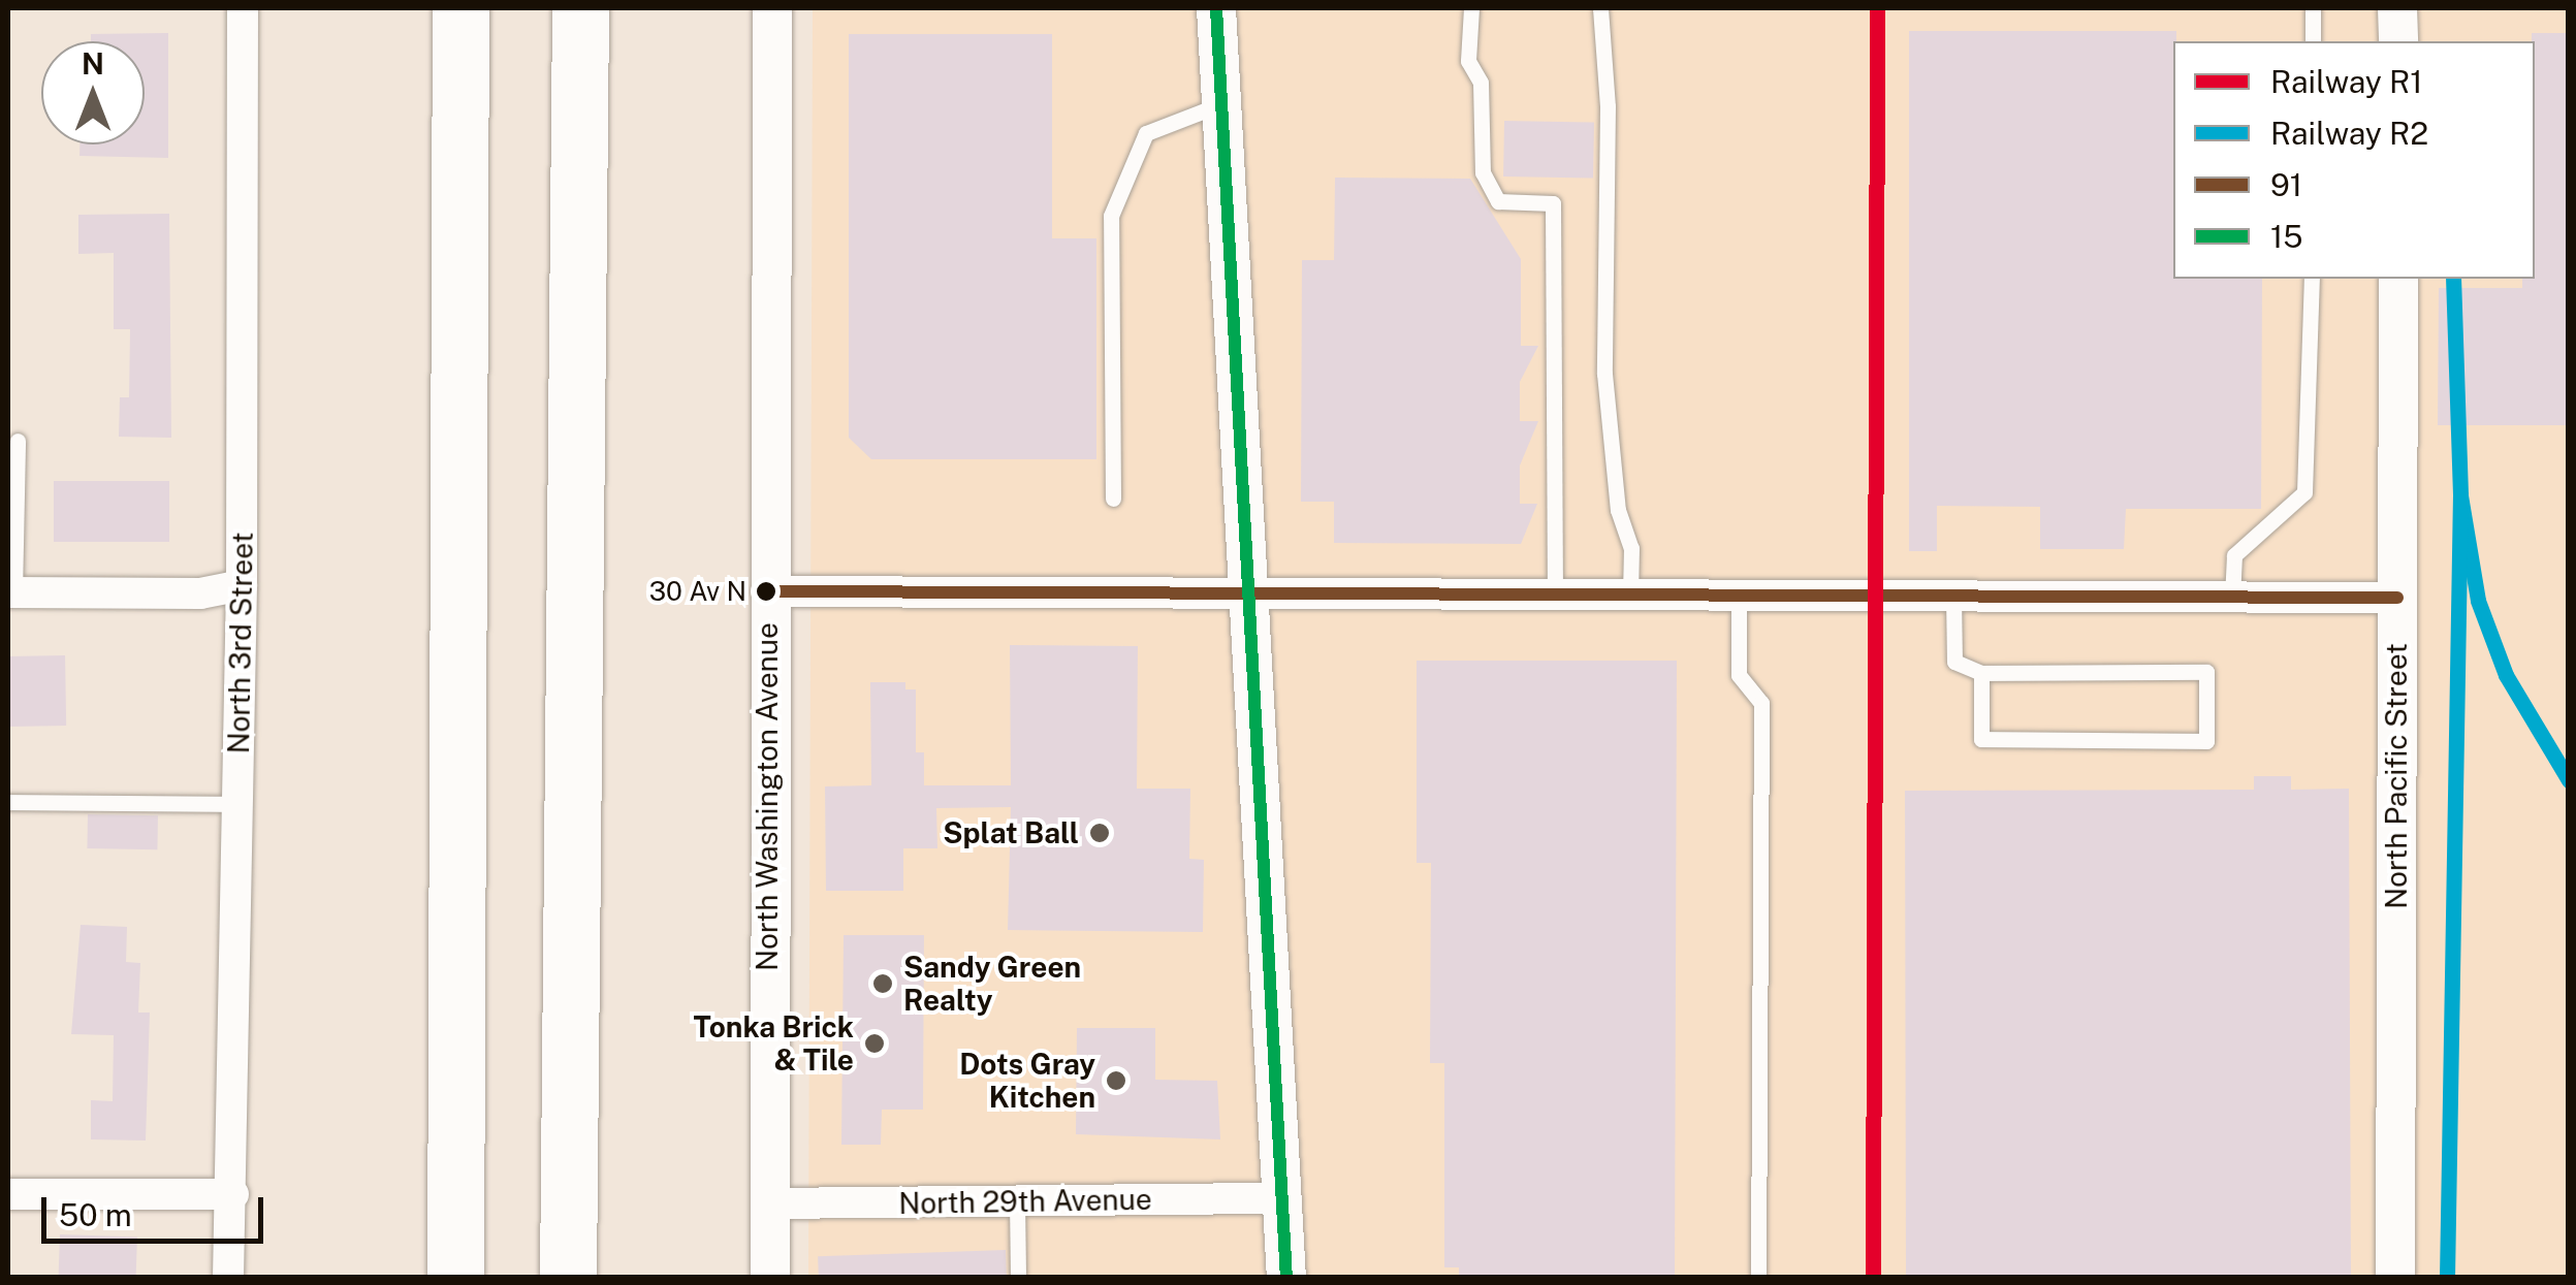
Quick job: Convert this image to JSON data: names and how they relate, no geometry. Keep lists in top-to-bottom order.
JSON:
{
  "streets": {
    "street": [
      "North 3rd Street",
      "North Pacific Street",
      "North Washington Avenue",
      "North 29th Avenue"
    ]
  },
  "crossings": [
    ["North Washington Avenue", "North 29th Avenue"]
  ],
  "places": [
    "30 Av N",
    "Splat Ball",
    "Sandy Green Realty",
    "Tonka Brick & Tile",
    "Dots Gray Kitchen"
  ],
  "lines": [
    "rail line R1",
    "transit line 15",
    "rail line R2",
    "transit line 91"
  ],
  "legend": [
    "Railway R1",
    "Railway R2",
    "91",
    "15"
  ],
  "scale_bar": "50 m",
  "north": "top"
}
